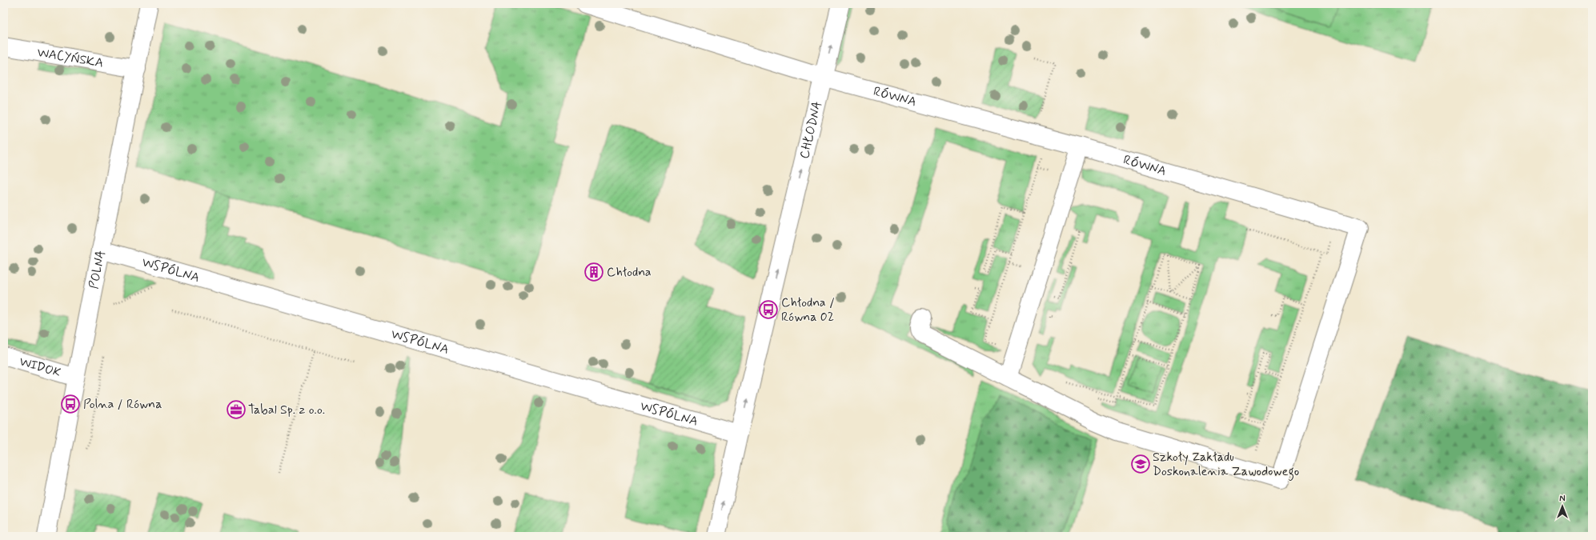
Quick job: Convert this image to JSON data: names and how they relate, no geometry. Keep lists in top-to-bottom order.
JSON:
{
  "streets": {
    "street": [
      "WACYŃSKA",
      "RÓWNA",
      "CHŁODNA",
      "POLNA",
      "WSPÓLNA",
      "WIDOK"
    ]
  },
  "crossings": [
    ["WACYŃSKA", "POLNA"],
    ["RÓWNA", "CHŁODNA"],
    ["CHŁODNA", "WSPÓLNA"],
    ["POLNA", "WSPÓLNA"],
    ["POLNA", "WIDOK"]
  ],
  "one_way": ["CHŁODNA"],
  "places": {
    "building": ["Chłodna"],
    "bus stop": ["Chłodna / Równa 02", "Polna / Równa"],
    "office": ["Tabal Sp. z o.o."],
    "school or university": ["Szkoły Zakładu Doskonalenia Zawodowego"]
  },
  "north": "top"
}
